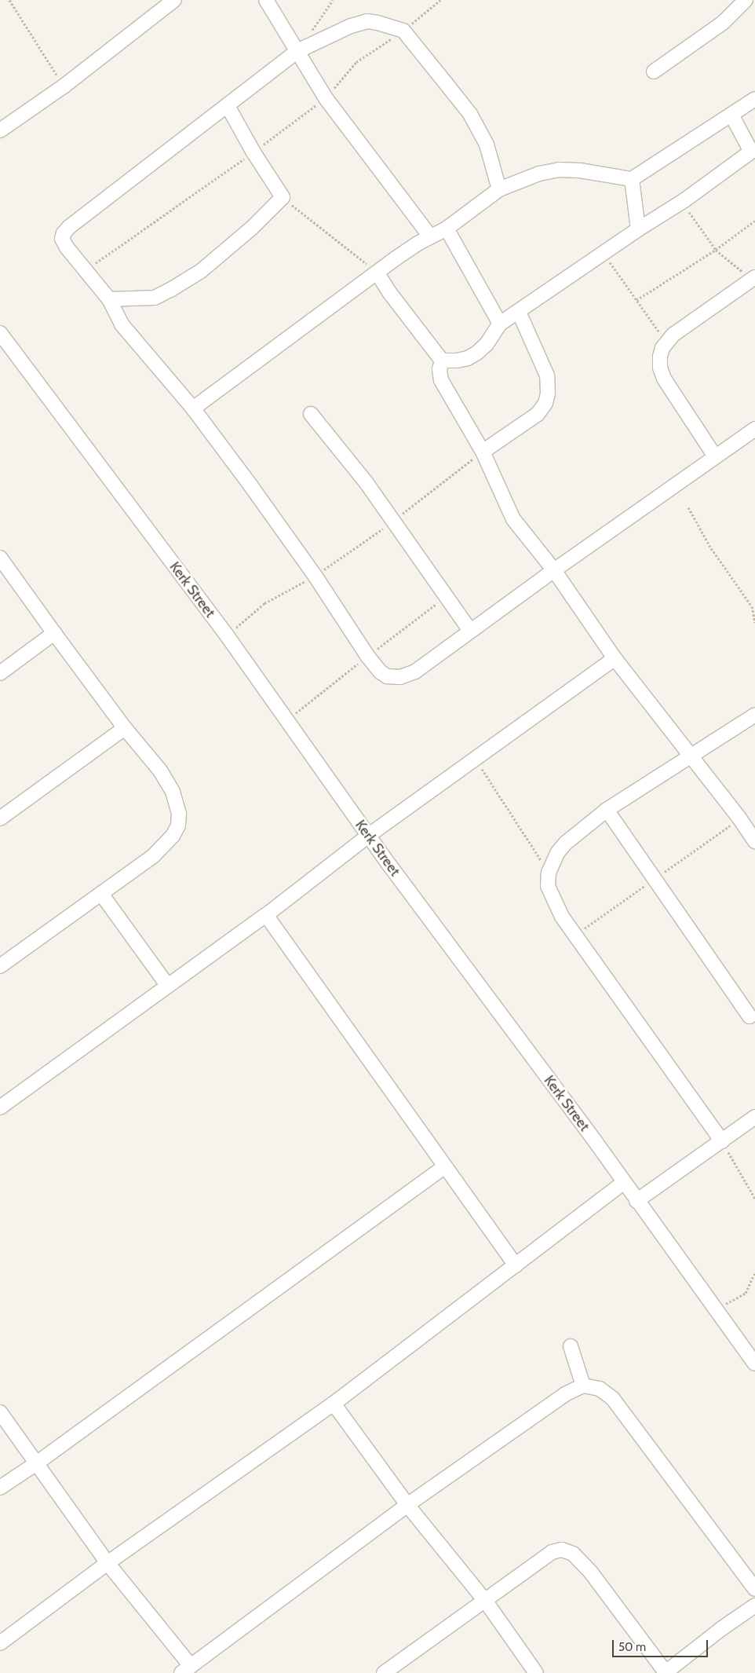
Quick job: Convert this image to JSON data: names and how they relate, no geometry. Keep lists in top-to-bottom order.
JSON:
{
  "streets": {
    "street": ["Kerk Street"]
  },
  "scale_bar": "50 m"
}
